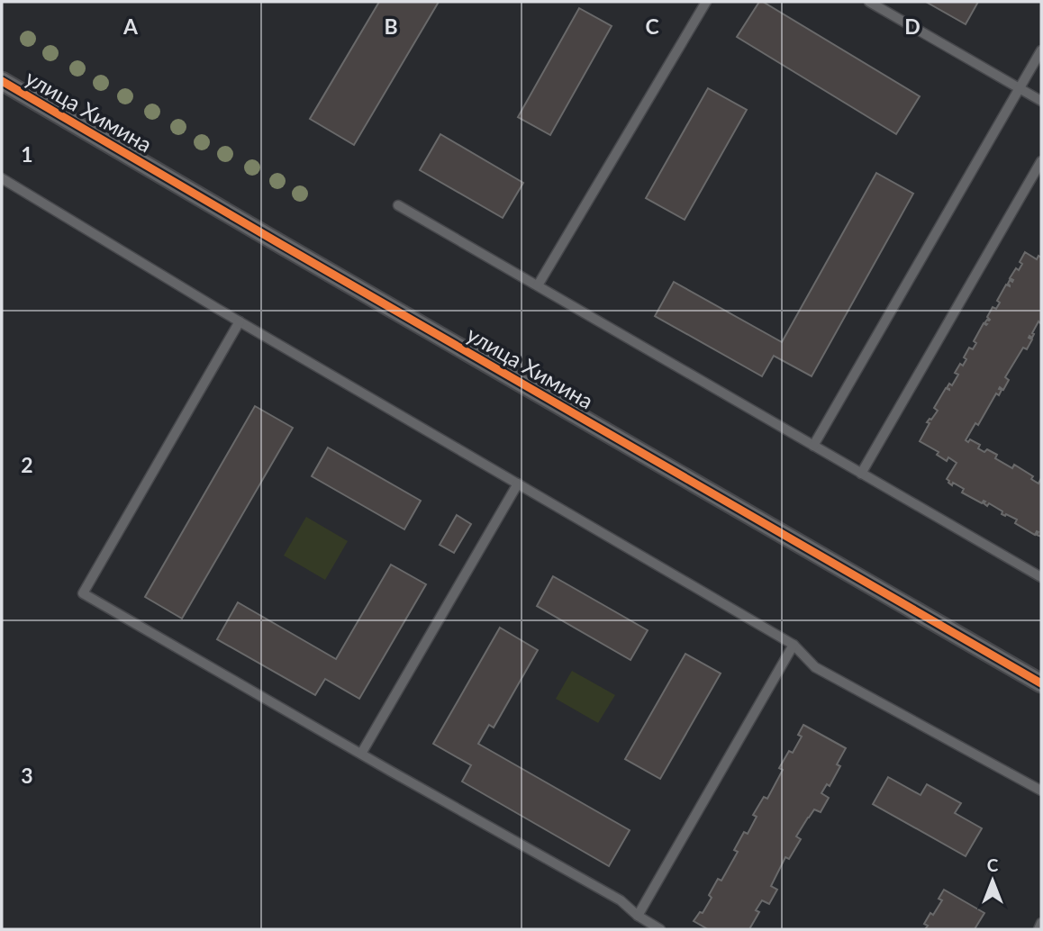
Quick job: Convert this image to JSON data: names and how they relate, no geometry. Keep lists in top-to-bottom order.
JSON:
{
  "streets": {
    "street": ["улица Химина"]
  },
  "north": "top",
  "grid": {
    "columns": [
      "A",
      "B",
      "C",
      "D"
    ],
    "rows": ["1", "2", "3"]
  }
}
